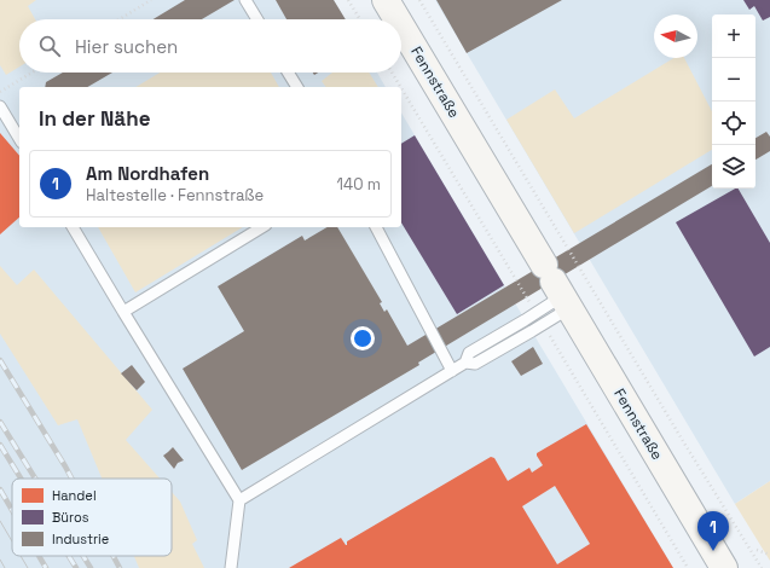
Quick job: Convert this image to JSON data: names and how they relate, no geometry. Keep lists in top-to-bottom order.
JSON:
{
  "streets": {
    "main road": ["Fennstraße"]
  },
  "legend": ["Handel", "Büros", "Industrie"],
  "north": "left",
  "page": {
    "map_buttons": ["+", "−"],
    "search": "Hier suchen",
    "heading": "In der Nähe",
    "list": [
      {
        "mark": "1",
        "name": "Am Nordhafen",
        "note": "Haltestelle · Fennstraße",
        "value": "140 m"
      }
    ],
    "pins": "1"
  }
}
